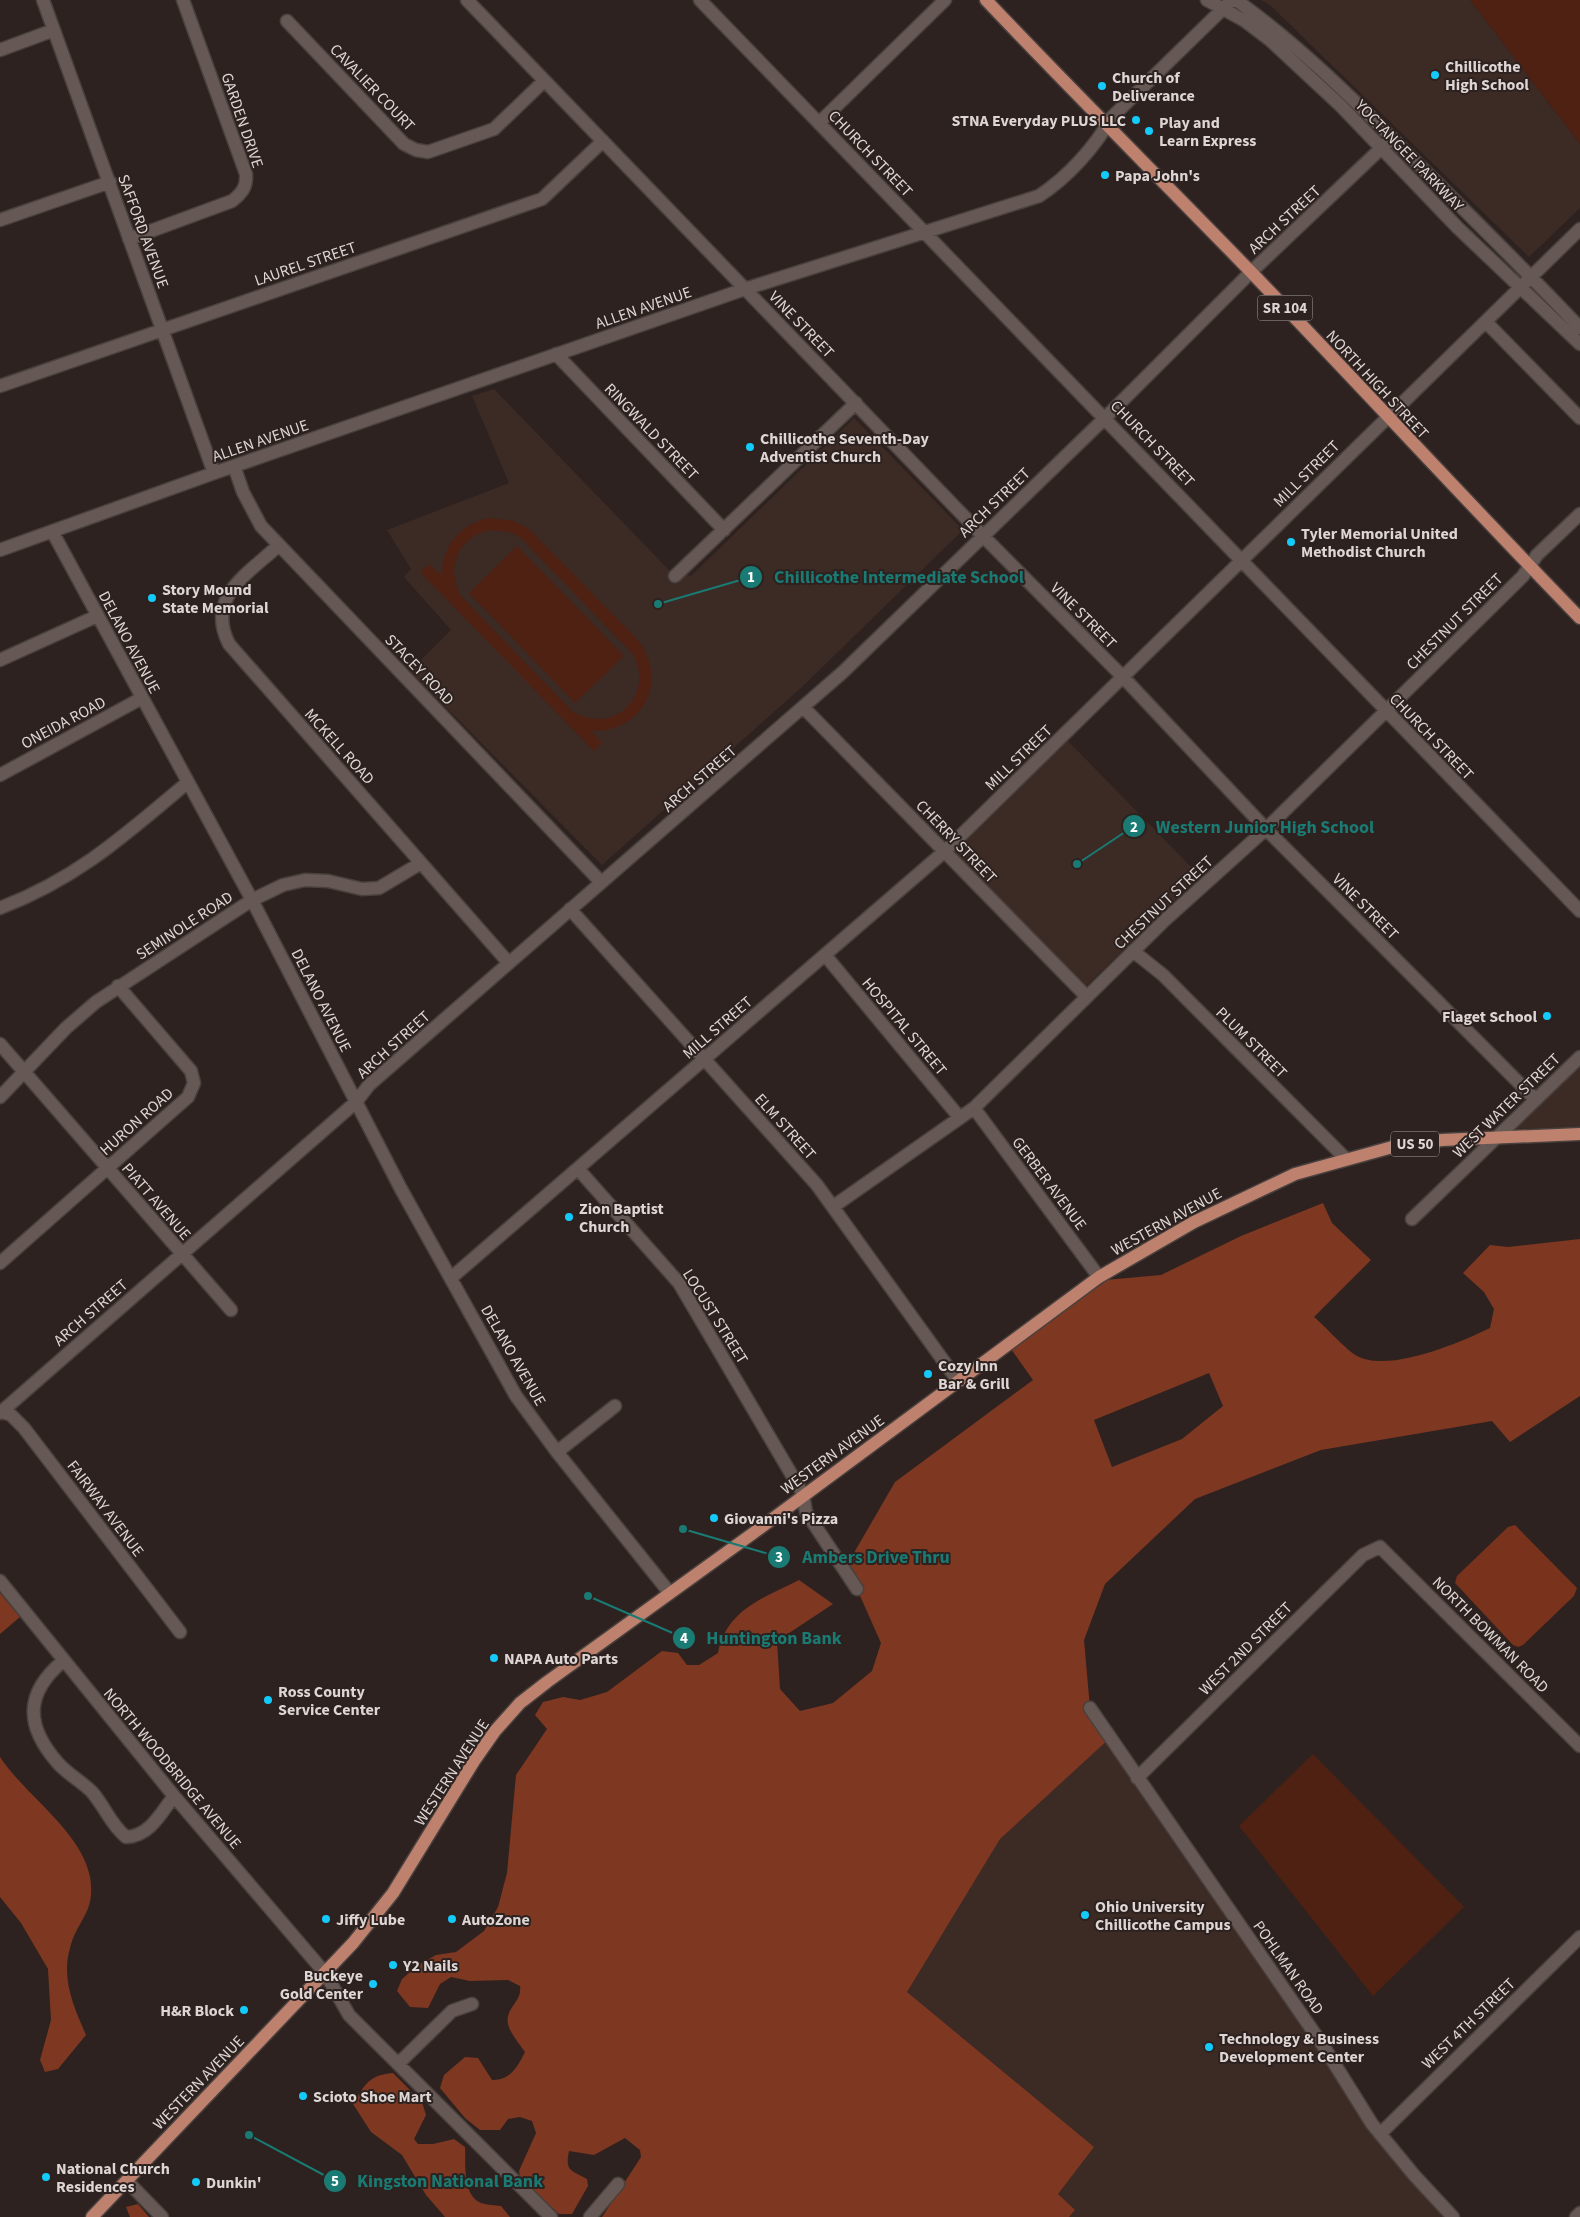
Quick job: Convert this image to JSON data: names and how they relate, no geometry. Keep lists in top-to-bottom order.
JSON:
{
  "streets": {
    "main road": [
      "SR 104",
      "NORTH HIGH STREET",
      "US 50",
      "WESTERN AVENUE"
    ],
    "street": [
      "CAVALIER COURT",
      "GARDEN DRIVE",
      "CHURCH STREET",
      "YOCTANGEE PARKWAY",
      "ARCH STREET",
      "SAFFORD AVENUE",
      "LAUREL STREET",
      "ALLEN AVENUE",
      "VINE STREET",
      "RINGWALD STREET",
      "MILL STREET",
      "CHESTNUT STREET",
      "DELANO AVENUE",
      "STACEY ROAD",
      "ONEIDA ROAD",
      "MCKELL ROAD",
      "CHERRY STREET",
      "SEMINOLE ROAD",
      "HOSPITAL STREET",
      "PLUM STREET",
      "WEST WATER STREET",
      "HURON ROAD",
      "ELM STREET",
      "GERBER AVENUE",
      "PIATT AVENUE",
      "LOCUST STREET",
      "FAIRWAY AVENUE",
      "NORTH BOWMAN ROAD",
      "WEST 2ND STREET",
      "NORTH WOODBRIDGE AVENUE",
      "POHLMAN ROAD",
      "WEST 4TH STREET"
    ]
  },
  "crossings": [
    ["CAVALIER COURT", "VINE STREET"],
    ["GARDEN DRIVE", "SAFFORD AVENUE"],
    ["CHURCH STREET", "ARCH STREET"],
    ["CHURCH STREET", "ALLEN AVENUE"],
    ["CHURCH STREET", "MILL STREET"],
    ["CHURCH STREET", "CHESTNUT STREET"],
    ["YOCTANGEE PARKWAY", "ARCH STREET"],
    ["YOCTANGEE PARKWAY", "ALLEN AVENUE"],
    ["YOCTANGEE PARKWAY", "MILL STREET"],
    ["ARCH STREET", "VINE STREET"],
    ["ARCH STREET", "NORTH HIGH STREET"],
    ["ARCH STREET", "DELANO AVENUE"],
    ["ARCH STREET", "STACEY ROAD"],
    ["ARCH STREET", "MCKELL ROAD"],
    ["ARCH STREET", "CHERRY STREET"],
    ["ARCH STREET", "ELM STREET"],
    ["ARCH STREET", "PIATT AVENUE"],
    ["ARCH STREET", "FAIRWAY AVENUE"],
    ["SAFFORD AVENUE", "LAUREL STREET"],
    ["SAFFORD AVENUE", "ALLEN AVENUE"],
    ["LAUREL STREET", "VINE STREET"],
    ["ALLEN AVENUE", "VINE STREET"],
    ["ALLEN AVENUE", "NORTH HIGH STREET"],
    ["ALLEN AVENUE", "RINGWALD STREET"],
    ["ALLEN AVENUE", "DELANO AVENUE"],
    ["ALLEN AVENUE", "STACEY ROAD"],
    ["VINE STREET", "MILL STREET"],
    ["VINE STREET", "CHESTNUT STREET"],
    ["VINE STREET", "WEST WATER STREET"],
    ["NORTH HIGH STREET", "MILL STREET"],
    ["NORTH HIGH STREET", "CHESTNUT STREET"],
    ["MILL STREET", "DELANO AVENUE"],
    ["MILL STREET", "CHERRY STREET"],
    ["MILL STREET", "HOSPITAL STREET"],
    ["MILL STREET", "ELM STREET"],
    ["MILL STREET", "LOCUST STREET"],
    ["CHESTNUT STREET", "CHERRY STREET"],
    ["CHESTNUT STREET", "HOSPITAL STREET"],
    ["CHESTNUT STREET", "PLUM STREET"],
    ["CHESTNUT STREET", "ELM STREET"],
    ["CHESTNUT STREET", "GERBER AVENUE"],
    ["DELANO AVENUE", "ONEIDA ROAD"],
    ["DELANO AVENUE", "SEMINOLE ROAD"],
    ["DELANO AVENUE", "WESTERN AVENUE"],
    ["STACEY ROAD", "MCKELL ROAD"],
    ["MCKELL ROAD", "SEMINOLE ROAD"],
    ["SEMINOLE ROAD", "HURON ROAD"],
    ["SEMINOLE ROAD", "PIATT AVENUE"],
    ["PLUM STREET", "WESTERN AVENUE"],
    ["WEST WATER STREET", "WESTERN AVENUE"],
    ["HURON ROAD", "PIATT AVENUE"],
    ["ELM STREET", "WESTERN AVENUE"],
    ["GERBER AVENUE", "WESTERN AVENUE"],
    ["WESTERN AVENUE", "LOCUST STREET"],
    ["WESTERN AVENUE", "NORTH WOODBRIDGE AVENUE"],
    ["NORTH BOWMAN ROAD", "WEST 2ND STREET"],
    ["WEST 2ND STREET", "POHLMAN ROAD"],
    ["POHLMAN ROAD", "WEST 4TH STREET"]
  ],
  "places": [
    "Chillicothe High School",
    "Church of Deliverance",
    "STNA Everyday PLUS LLC",
    "Play and Learn Express",
    "Papa John's",
    "Chillicothe Seventh-Day Adventist Church",
    "Tyler Memorial United Methodist Church",
    "Story Mound State Memorial",
    "Chillicothe Intermediate School",
    "Western Junior High School",
    "Flaget School",
    "Zion Baptist Church",
    "Cozy Inn Bar & Grill",
    "Giovanni's Pizza",
    "Ambers Drive Thru",
    "Huntington Bank",
    "NAPA Auto Parts",
    "Ross County Service Center",
    "Ohio University Chillicothe Campus",
    "Jiffy Lube",
    "AutoZone",
    "Y2 Nails",
    "Buckeye Gold Center",
    "H&R Block",
    "Technology & Business Development Center",
    "Scioto Shoe Mart",
    "Kingston National Bank",
    "National Church Residences",
    "Dunkin'"
  ]
}
